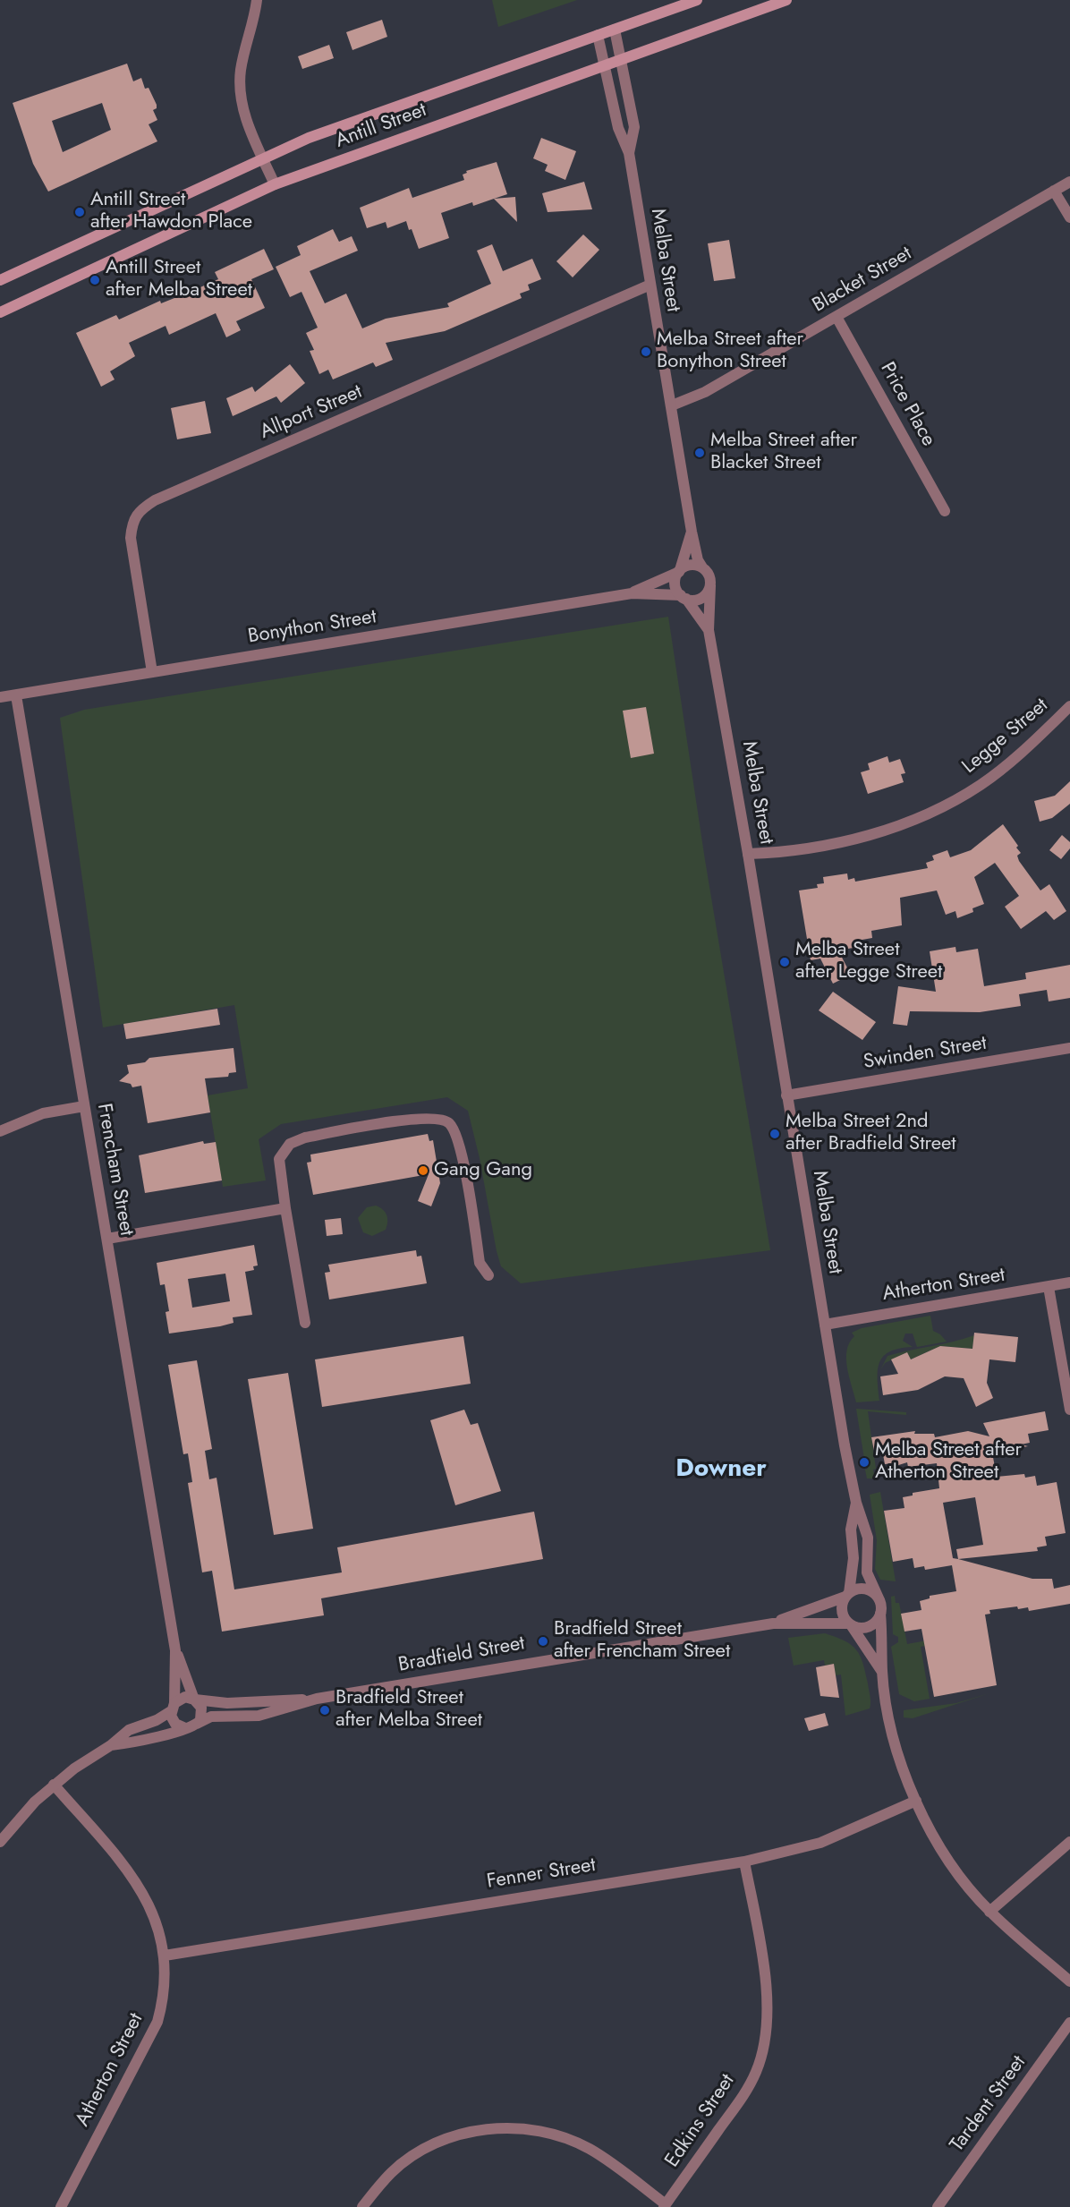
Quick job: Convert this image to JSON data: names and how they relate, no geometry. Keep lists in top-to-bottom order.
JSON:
{
  "streets": {
    "main road": ["Antill Street"],
    "street": [
      "Melba Street",
      "Blacket Street",
      "Price Place",
      "Allport Street",
      "Bonython Street",
      "Legge Street",
      "Swinden Street",
      "Frencham Street",
      "Atherton Street",
      "Bradfield Street",
      "Fenner Street",
      "Tardent Street",
      "Edkins Street"
    ]
  },
  "crossings": [
    ["Antill Street", "Melba Street"],
    ["Melba Street", "Blacket Street"],
    ["Melba Street", "Allport Street"],
    ["Melba Street", "Bonython Street"],
    ["Melba Street", "Legge Street"],
    ["Melba Street", "Swinden Street"],
    ["Melba Street", "Atherton Street"],
    ["Melba Street", "Bradfield Street"],
    ["Blacket Street", "Price Place"],
    ["Allport Street", "Bonython Street"],
    ["Bonython Street", "Frencham Street"],
    ["Frencham Street", "Bradfield Street"],
    ["Atherton Street", "Fenner Street"],
    ["Fenner Street", "Edkins Street"]
  ],
  "districts": ["Downer"],
  "places": [
    "Antill Street after Hawdon Place",
    "Antill Street after Melba Street",
    "Melba Street after Bonython Street",
    "Melba Street after Blacket Street",
    "Melba Street after Legge Street",
    "Melba Street 2nd after Bradfield Street",
    "Gang Gang",
    "Melba Street after Atherton Street",
    "Bradfield Street after Frencham Street",
    "Bradfield Street after Melba Street"
  ]
}
